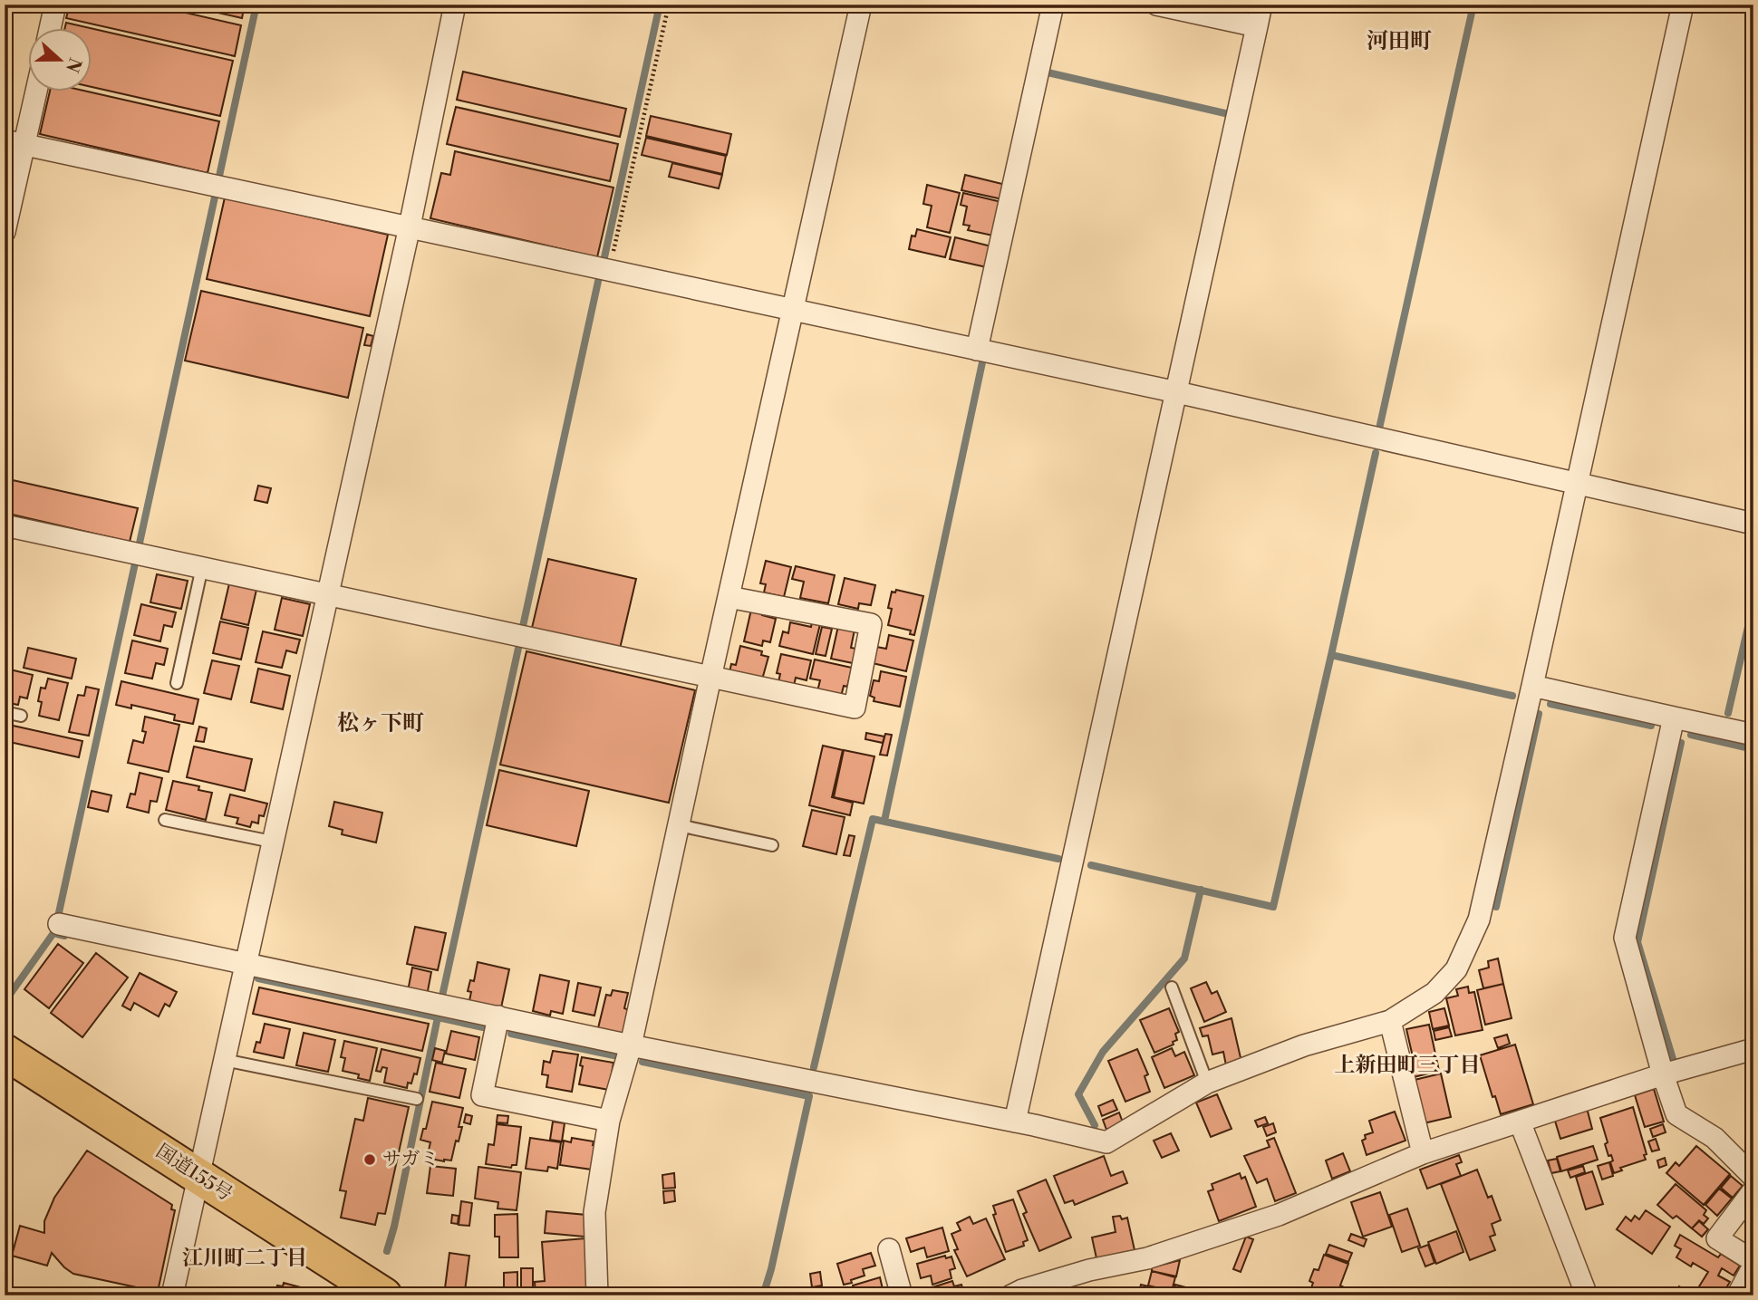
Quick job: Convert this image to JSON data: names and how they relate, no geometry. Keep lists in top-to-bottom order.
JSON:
{
  "streets": {
    "highway": ["国道155号"]
  },
  "districts": [
    "河田町",
    "松ヶ下町",
    "上新田町三丁目",
    "江川町二丁目"
  ],
  "places": ["サガミ"],
  "north": "right"
}
